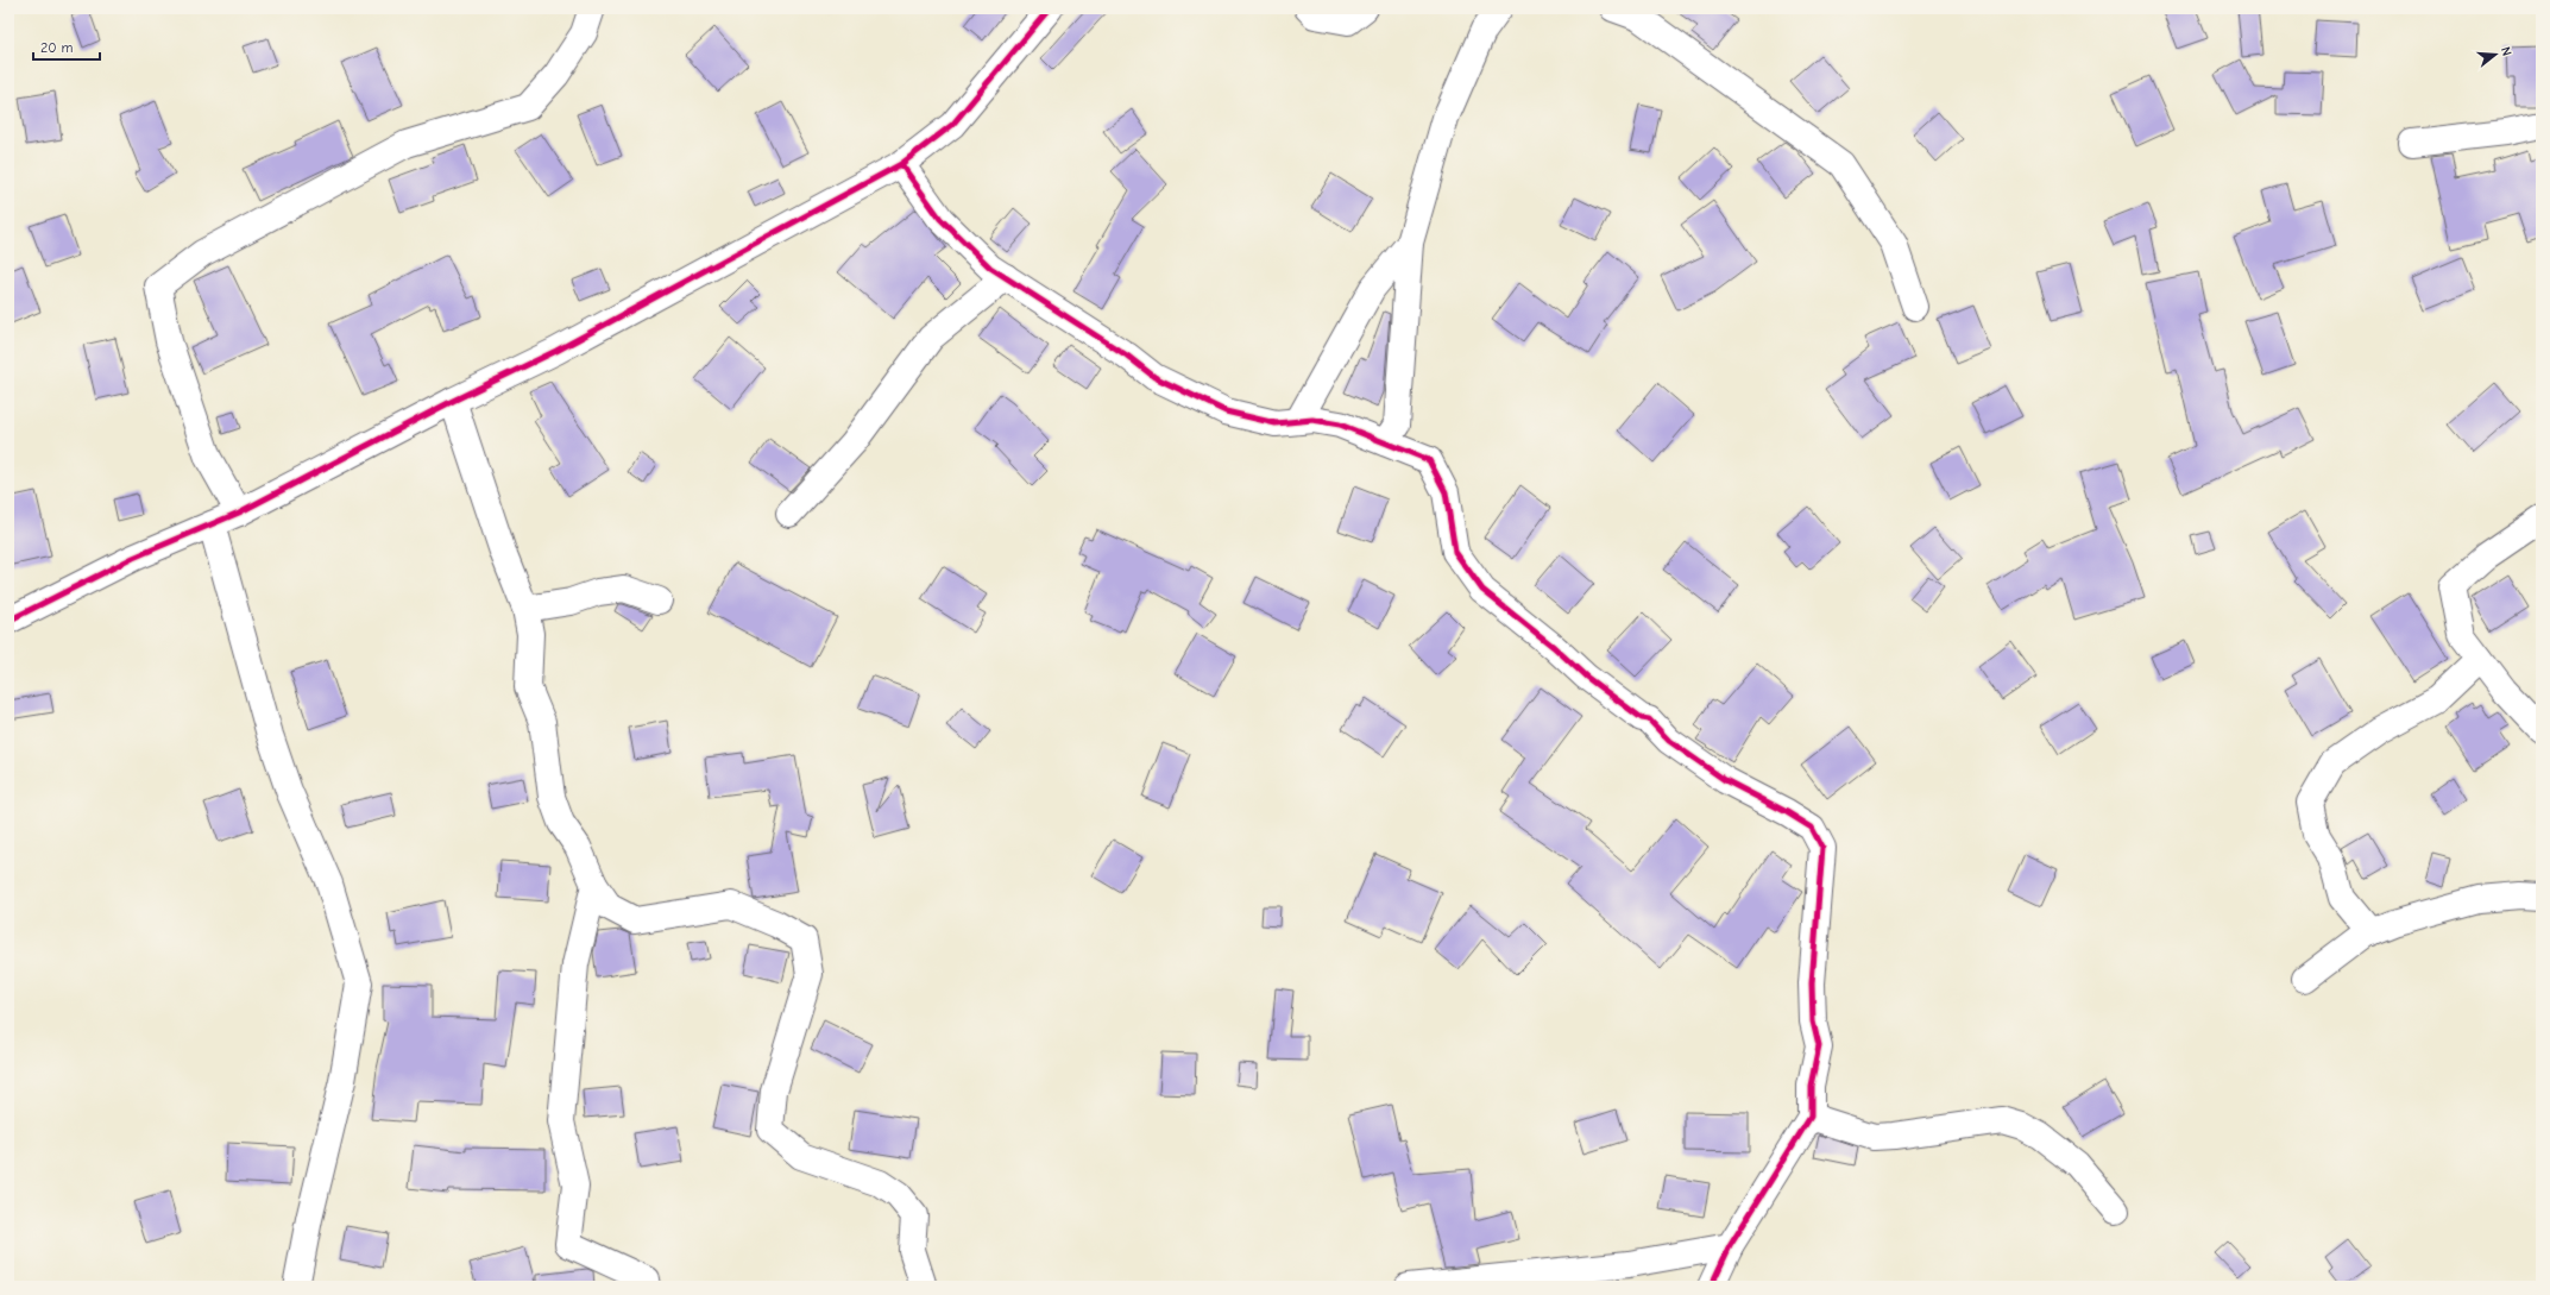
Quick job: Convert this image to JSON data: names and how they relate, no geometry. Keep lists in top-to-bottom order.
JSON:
{
  "scale_bar": "20 m",
  "north": "right"
}
